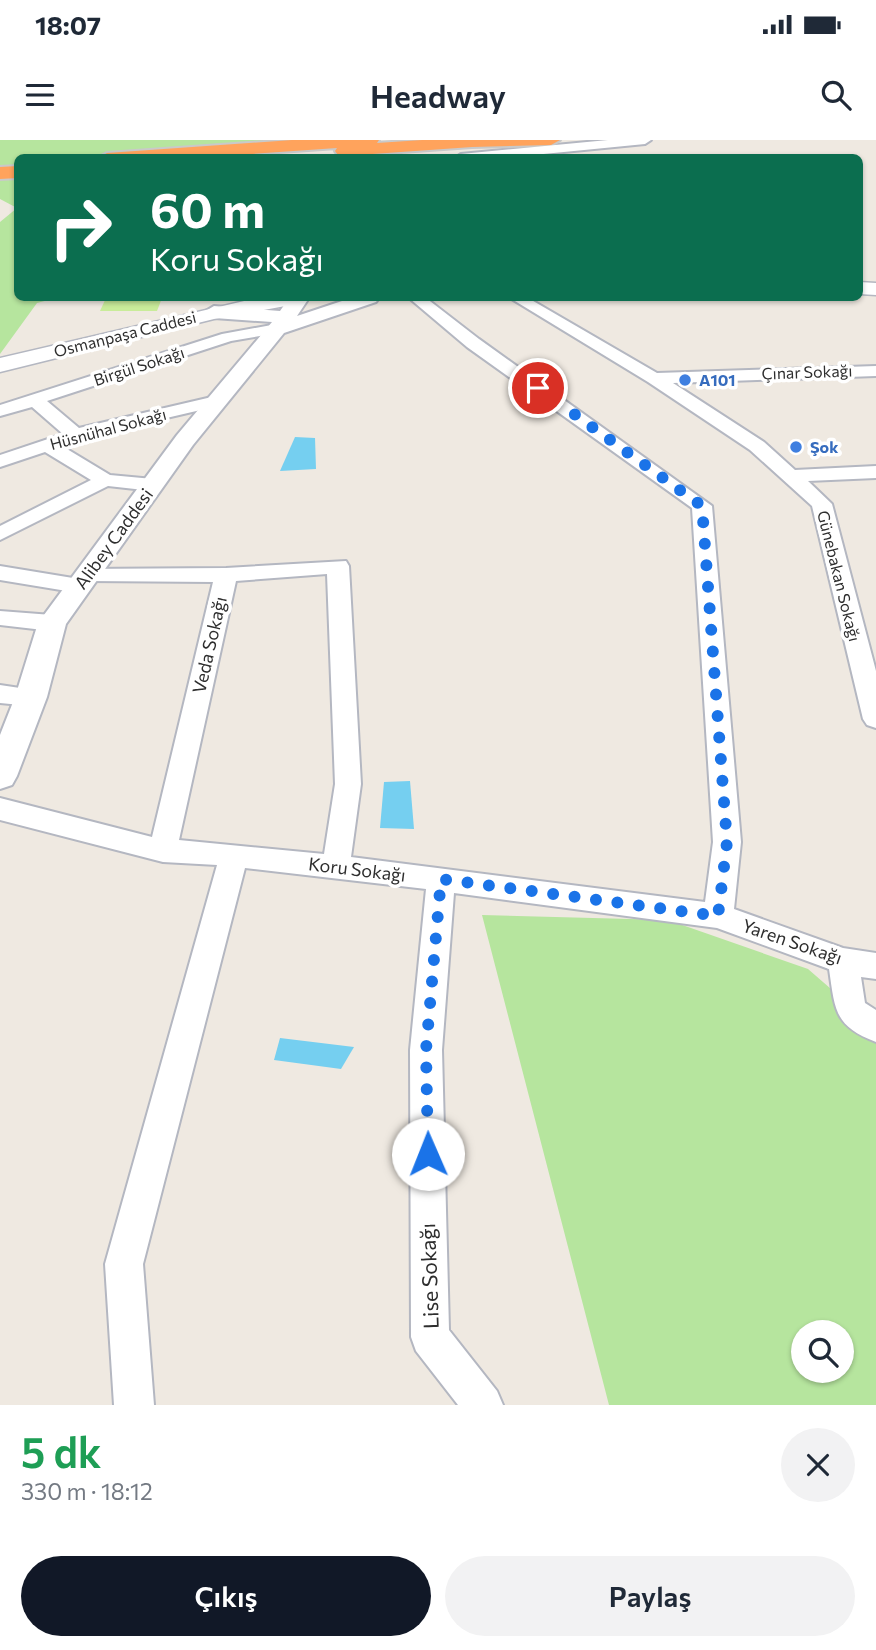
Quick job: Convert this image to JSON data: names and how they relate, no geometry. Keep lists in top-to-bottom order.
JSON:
{
  "streets": {
    "main road": ["Osmanpaşa Caddesi"],
    "street": [
      "Birgül Sokağı",
      "Çınar Sokağı",
      "Hüsnühal Sokağı",
      "Alibey Caddesi",
      "Günebakan Sokağı",
      "Veda Sokağı",
      "Koru Sokağı",
      "Yaren Sokağı",
      "Lise Sokağı"
    ]
  },
  "crossings": [
    ["Osmanpaşa Caddesi", "Birgül Sokağı"],
    ["Osmanpaşa Caddesi", "Alibey Caddesi"],
    ["Birgül Sokağı", "Alibey Caddesi"],
    ["Çınar Sokağı", "Günebakan Sokağı"],
    ["Hüsnühal Sokağı", "Alibey Caddesi"],
    ["Alibey Caddesi", "Veda Sokağı"],
    ["Veda Sokağı", "Koru Sokağı"],
    ["Koru Sokağı", "Yaren Sokağı"],
    ["Koru Sokağı", "Lise Sokağı"]
  ],
  "places": ["A101", "Şok"],
  "page": {
    "status": "18:07",
    "header": "Headway",
    "turn": ["60 m", "Koru Sokağı"],
    "heading": ["5 dk", "330 m · 18:12"],
    "buttons": ["Çıkış", "Paylaş"]
  }
}
